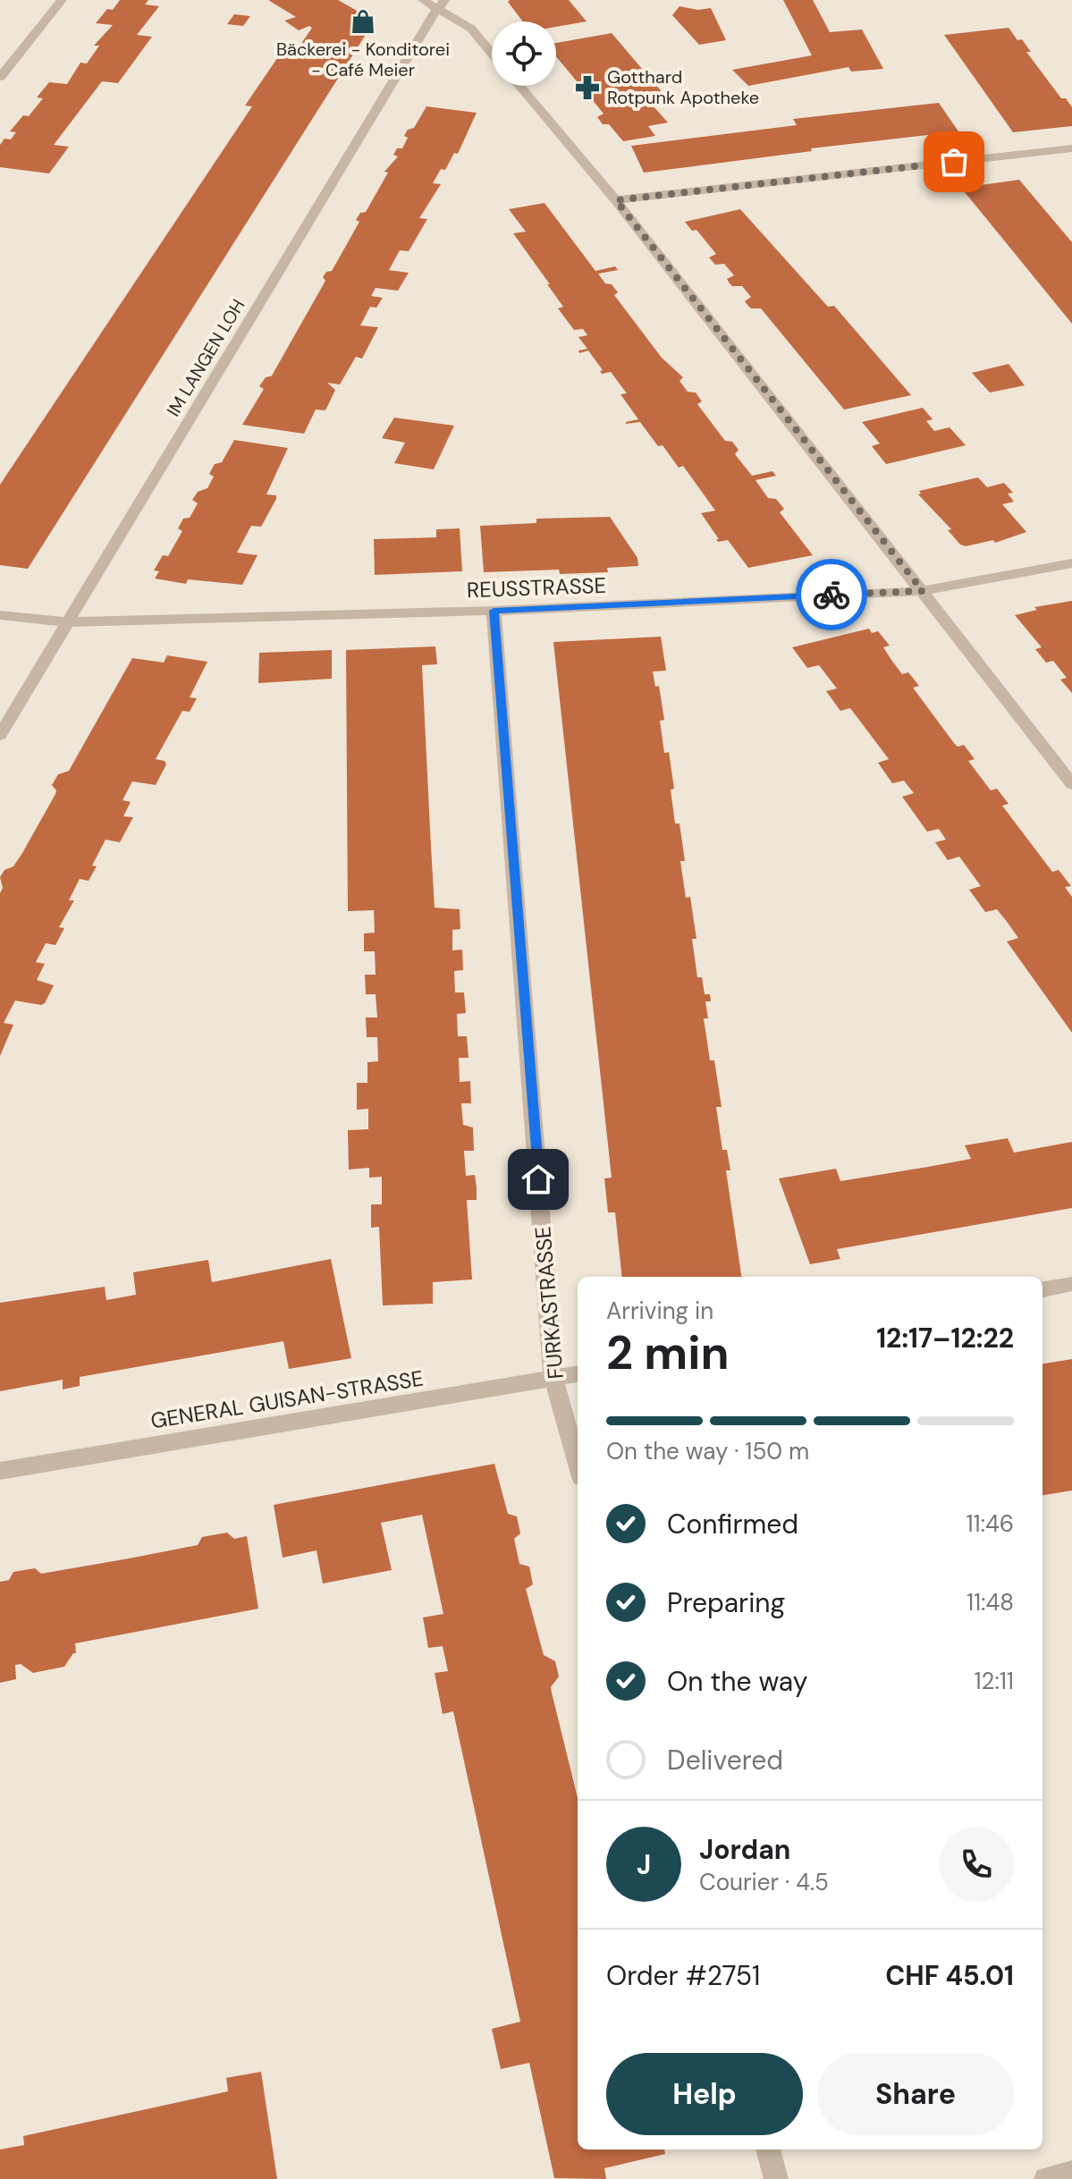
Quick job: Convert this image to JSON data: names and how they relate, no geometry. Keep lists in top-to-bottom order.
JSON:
{
  "streets": {
    "street": [
      "IM LANGEN LOH",
      "REUSSTRASSE",
      "FURKASTRASSE",
      "GENERAL GUISAN-STRASSE"
    ]
  },
  "crossings": [
    ["IM LANGEN LOH", "REUSSTRASSE"],
    ["REUSSTRASSE", "FURKASTRASSE"],
    ["FURKASTRASSE", "GENERAL GUISAN-STRASSE"]
  ],
  "places": {
    "shop": ["Bäckerei - Konditorei - Café Meier"],
    "pharmacy": ["Gotthard Rotpunk Apotheke"]
  },
  "page": {
    "heading": ["2 min", "Arriving in", "12:17–12:22"],
    "panel": [
      "Jordan",
      "Courier · 4.5",
      "Order #2751",
      "CHF 45.01"
    ],
    "bar": "On the way · 150 m",
    "list": [
      ["Confirmed", "11:46"],
      ["Preparing", "11:48"],
      ["On the way", "12:11"],
      "Delivered"
    ],
    "round": "J",
    "buttons": ["Help", "Share"]
  }
}
